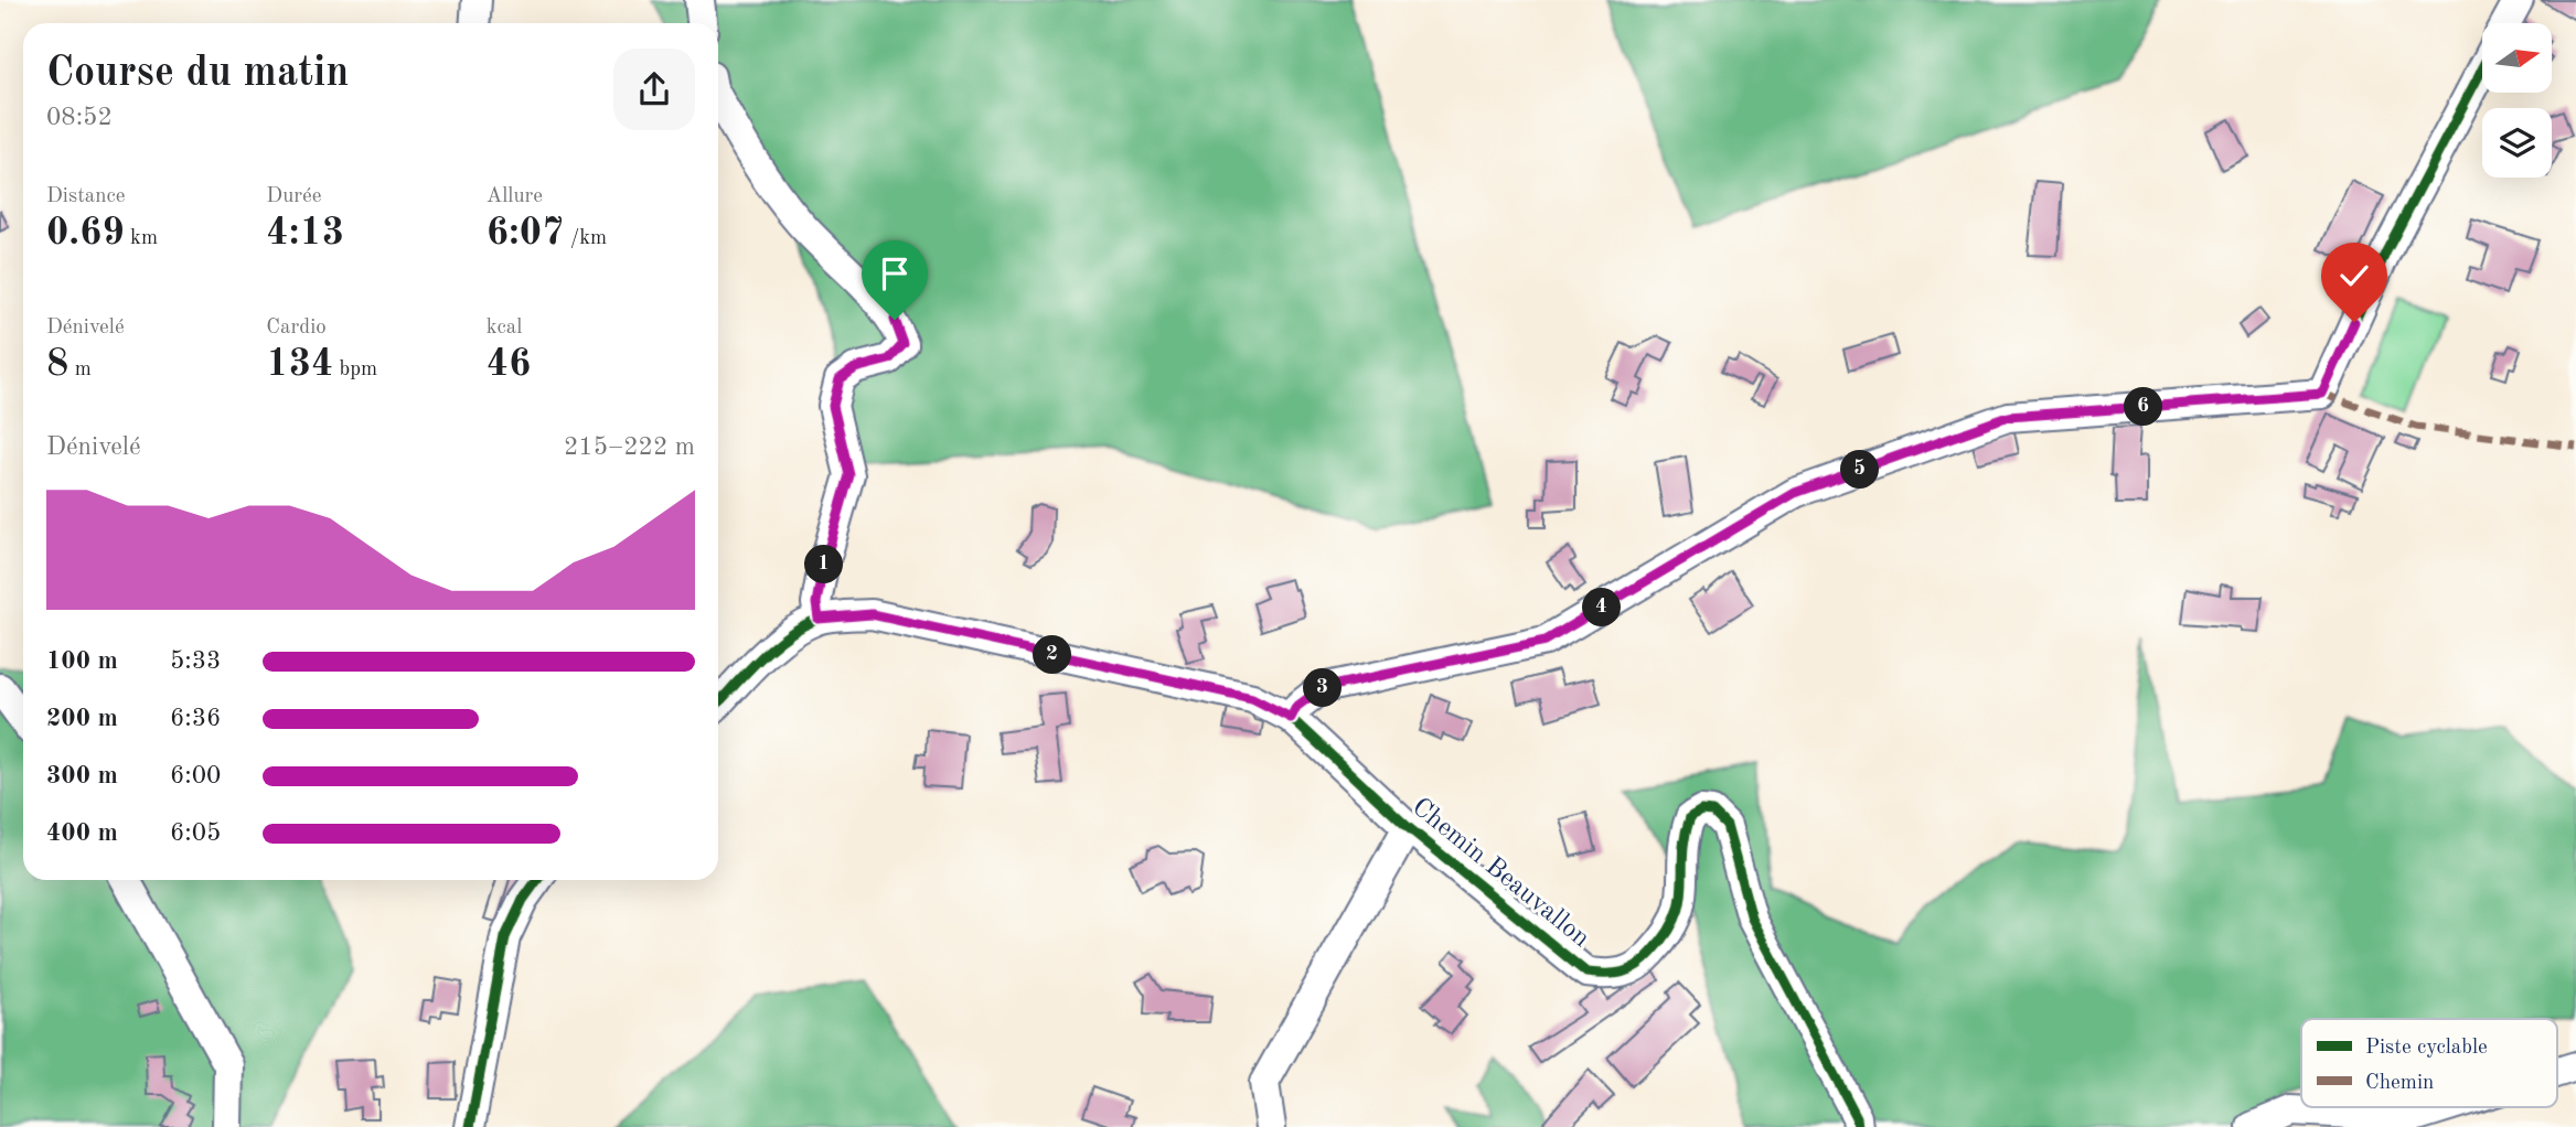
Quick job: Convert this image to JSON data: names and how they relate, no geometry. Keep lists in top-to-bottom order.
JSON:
{
  "streets": {
    "street": ["Chemin Beauvallon"]
  },
  "legend": ["Piste cyclable", "Chemin"],
  "north": "right",
  "page": {
    "heading": ["Course du matin", "08:52"],
    "stats": [
      ["Distance", "0.69 km"],
      ["Durée", "4:13"],
      ["Allure", "6:07 /km"],
      ["Dénivelé", "8 m"],
      ["Cardio", "134 bpm"],
      ["kcal", "46"]
    ],
    "pins": [
      "6",
      "5",
      "1",
      "4",
      "2",
      "3"
    ],
    "chart": ["Dénivelé", "215–222 m"],
    "list": [
      {
        "name": "100 m",
        "note": "5:33"
      },
      {
        "name": "200 m",
        "note": "6:36"
      },
      {
        "name": "300 m",
        "note": "6:00"
      },
      {
        "name": "400 m",
        "note": "6:05"
      }
    ]
  }
}
